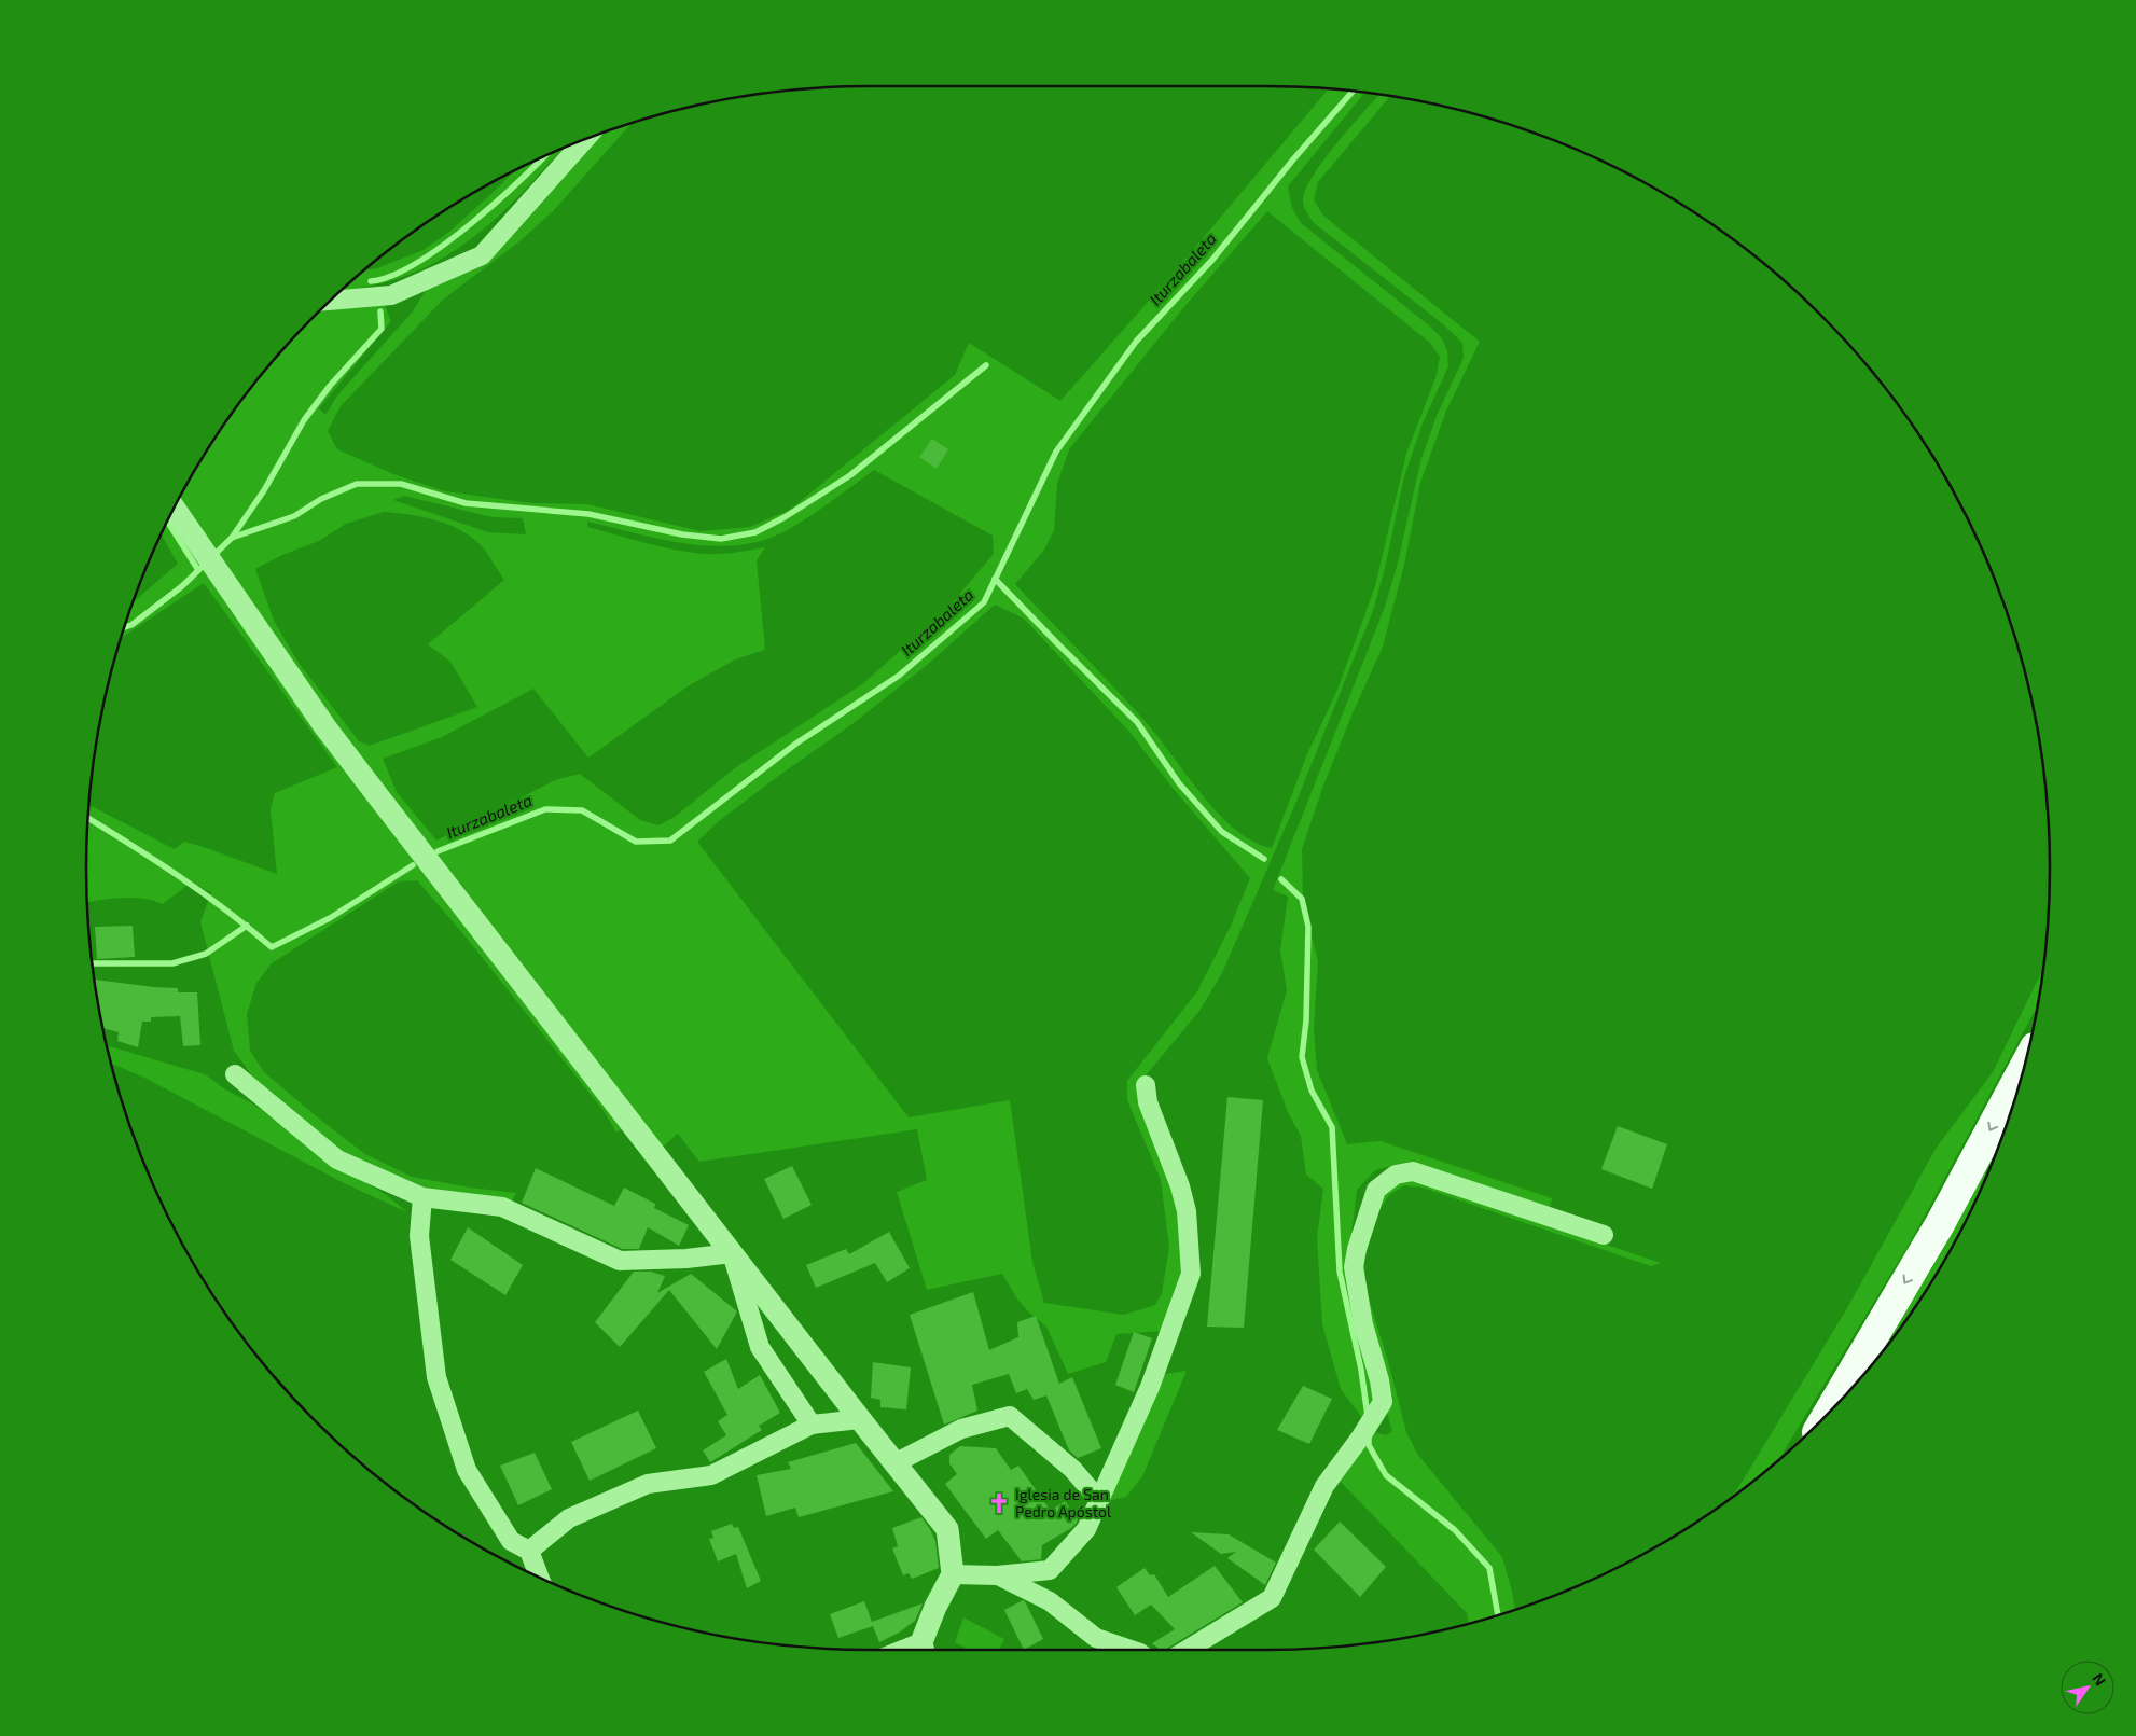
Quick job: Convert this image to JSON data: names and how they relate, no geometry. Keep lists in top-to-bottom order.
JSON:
{
  "water": ["Iturzabaleta"],
  "places": {
    "church": ["Iglesia de San Pedro Apóstol"]
  },
  "north": "top right"
}
